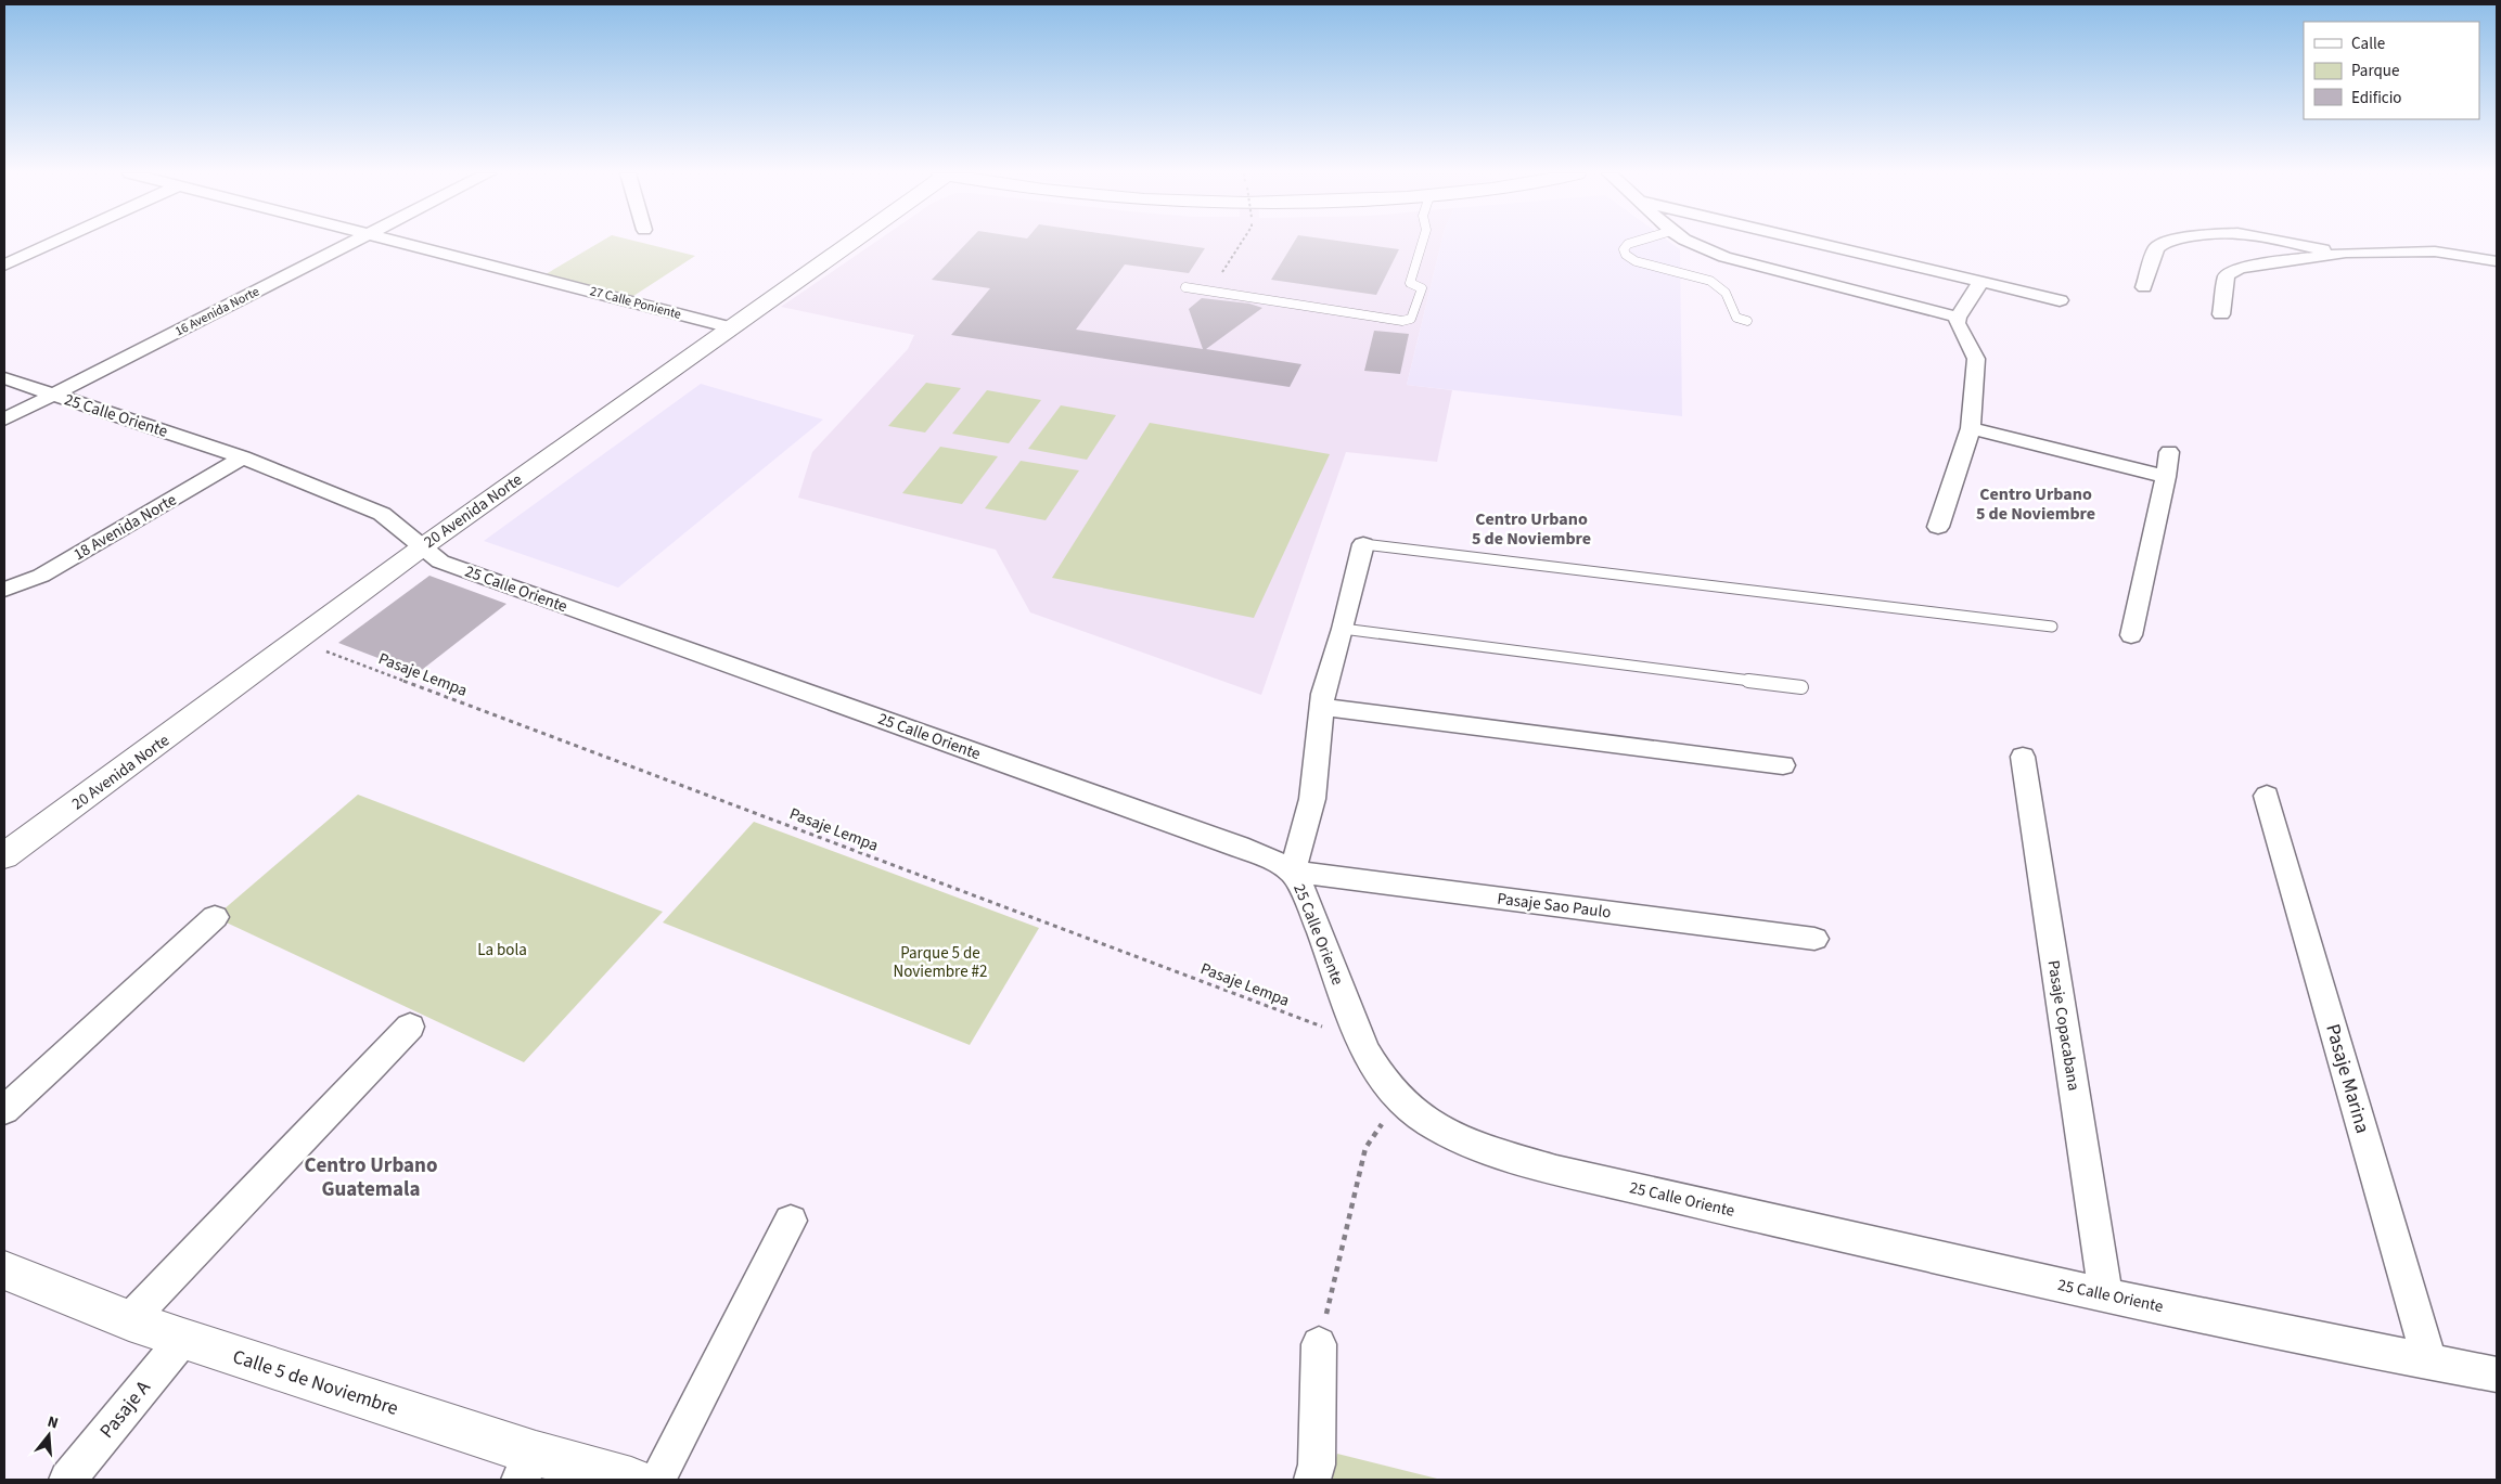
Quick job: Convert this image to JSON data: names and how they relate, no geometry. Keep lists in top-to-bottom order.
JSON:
{
  "streets": {
    "street": [
      "27 Calle Poniente",
      "16 Avenida Norte",
      "25 Calle Oriente",
      "20 Avenida Norte",
      "18 Avenida Norte",
      "Pasaje Sao Paulo",
      "Pasaje Copacabana",
      "Pasaje Marina",
      "Calle 5 de Noviembre",
      "Pasaje A"
    ],
    "path": ["Pasaje Lempa"]
  },
  "crossings": [
    ["27 Calle Poniente", "20 Avenida Norte"],
    ["16 Avenida Norte", "25 Calle Oriente"],
    ["25 Calle Oriente", "20 Avenida Norte"],
    ["25 Calle Oriente", "18 Avenida Norte"],
    ["25 Calle Oriente", "Pasaje Lempa"],
    ["25 Calle Oriente", "Pasaje Sao Paulo"],
    ["25 Calle Oriente", "Pasaje Copacabana"],
    ["25 Calle Oriente", "Pasaje Marina"],
    ["20 Avenida Norte", "Pasaje Lempa"],
    ["Calle 5 de Noviembre", "Pasaje A"]
  ],
  "districts": ["Centro Urbano 5 de Noviembre", "Centro Urbano 5 de Noviembre", "Centro Urbano Guatemala"],
  "parks": ["La bola", "Parque 5 de Noviembre #2"],
  "legend": ["Calle", "Parque", "Edificio"],
  "north": "top"
}
